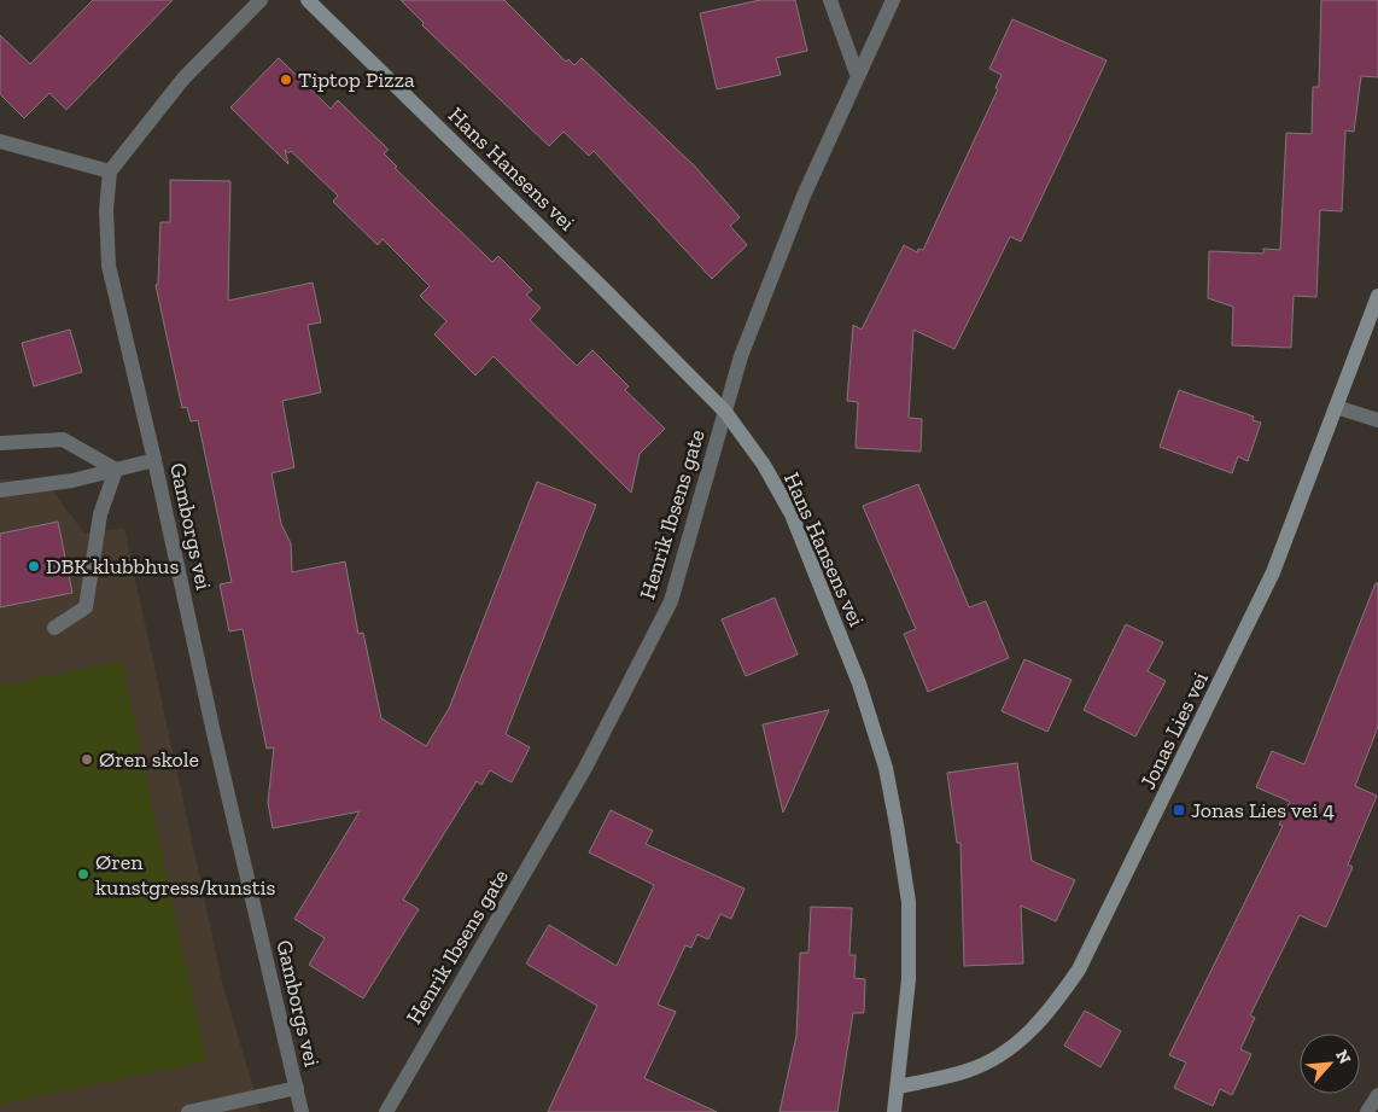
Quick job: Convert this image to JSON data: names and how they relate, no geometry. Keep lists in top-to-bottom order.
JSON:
{
  "streets": {
    "main road": ["Hans Hansens vei", "Jonas Lies vei"],
    "street": ["Henrik Ibsens gate", "Gamborgs vei"]
  },
  "crossings": [
    ["Hans Hansens vei", "Henrik Ibsens gate"],
    ["Hans Hansens vei", "Jonas Lies vei"]
  ],
  "places": {
    "other": [
      "Tiptop Pizza",
      "DBK klubbhus",
      "Øren skole",
      "Øren kunstgress/kunstis"
    ],
    "transit": ["Jonas Lies vei 4"]
  },
  "north": "top right"
}
